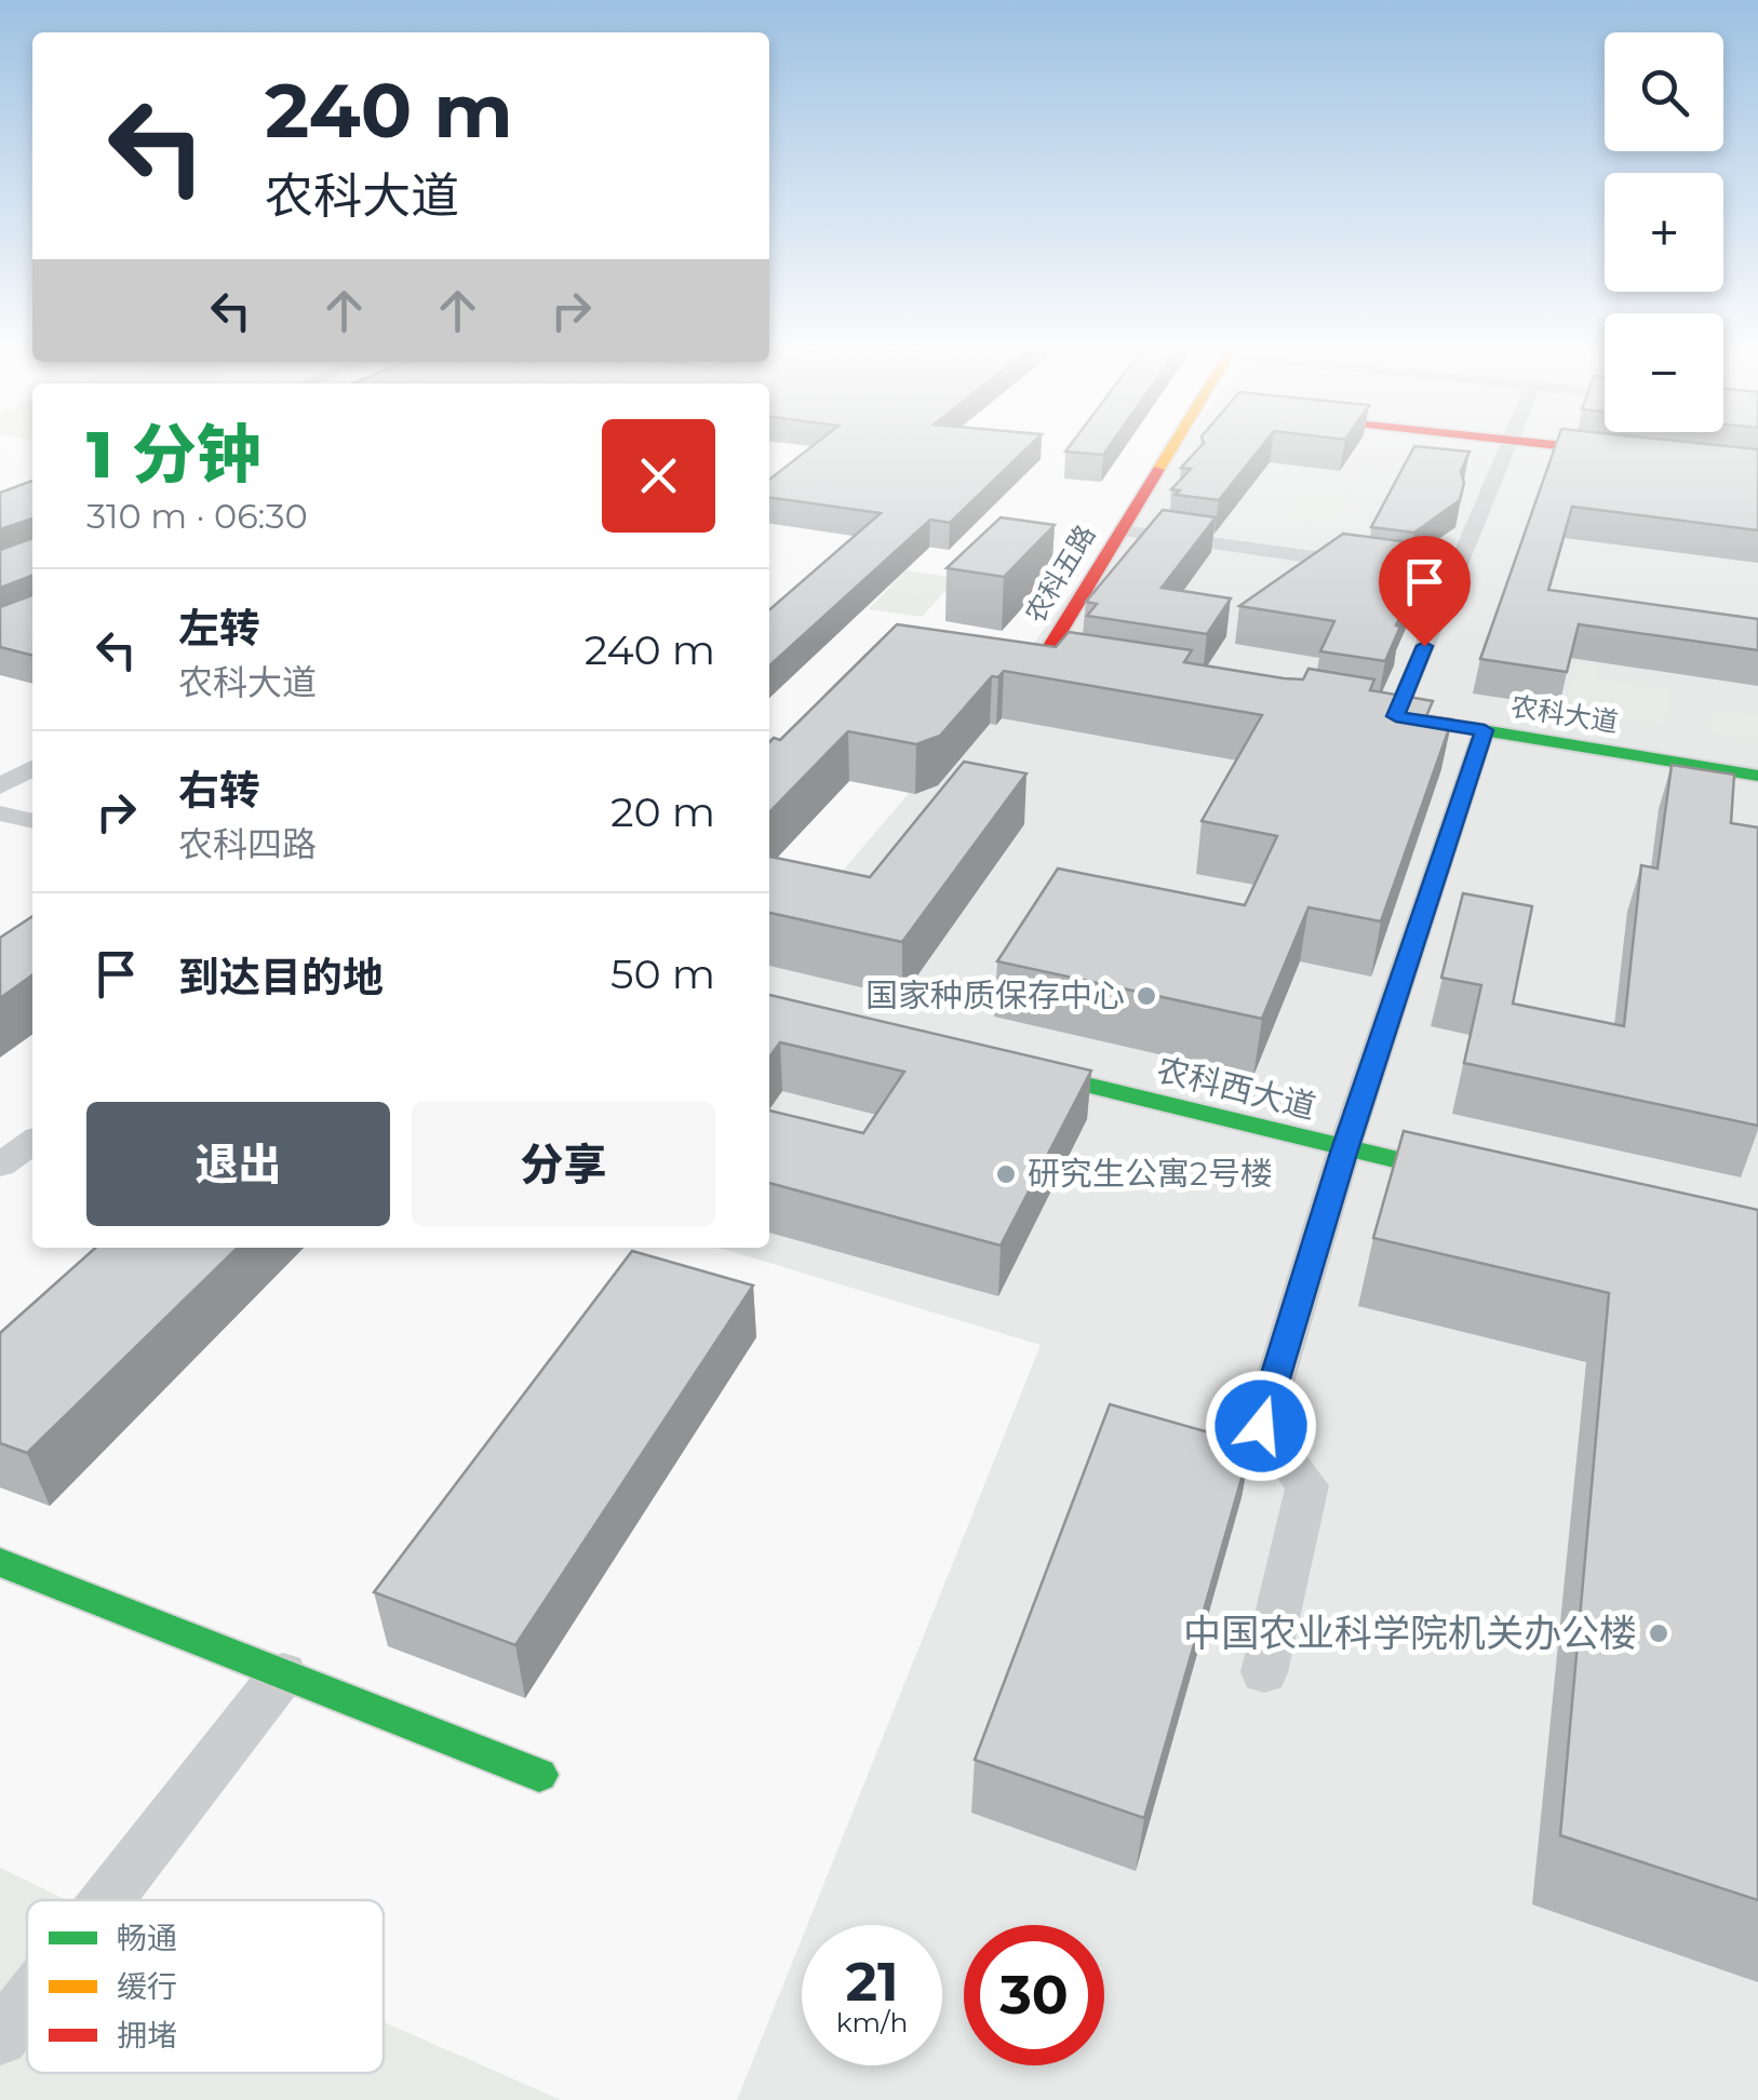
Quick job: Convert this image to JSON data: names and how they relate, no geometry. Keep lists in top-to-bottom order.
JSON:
{
  "streets": {
    "street": ["农科五路", "农科大道", "农科西大道"]
  },
  "places": ["国家种质保存中心", "研究生公寓2号楼", "中国农业科学院机关办公楼"],
  "legend": ["畅通", "缓行", "拥堵"],
  "page": {
    "map_buttons": ["+", "−"],
    "turn": ["240 m", "农科大道"],
    "heading": ["1 分钟", "310 m · 06:30"],
    "list": [
      {
        "name": "左转",
        "note": "农科大道",
        "value": "240 m"
      },
      {
        "name": "右转",
        "note": "农科四路",
        "value": "20 m"
      },
      {
        "name": "到达目的地",
        "value": "50 m"
      }
    ],
    "buttons": ["退出", "分享"],
    "speed": "21 km/h",
    "limit": "30"
  }
}
